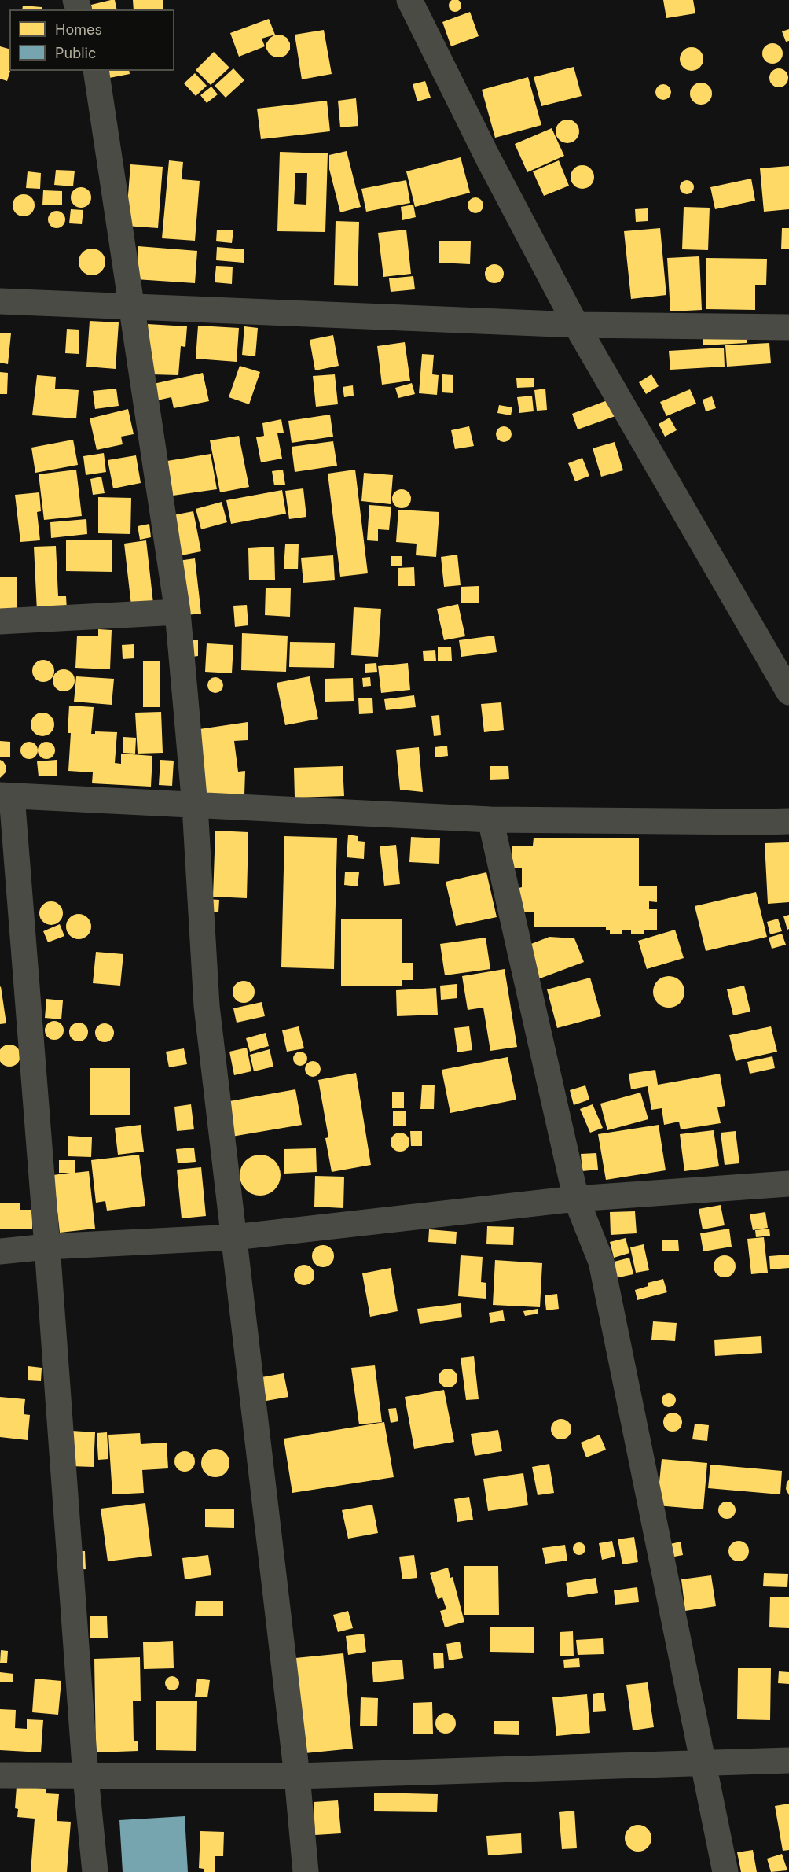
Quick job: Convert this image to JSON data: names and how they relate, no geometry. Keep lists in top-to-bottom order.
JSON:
{
  "legend": ["Homes", "Public"]
}
